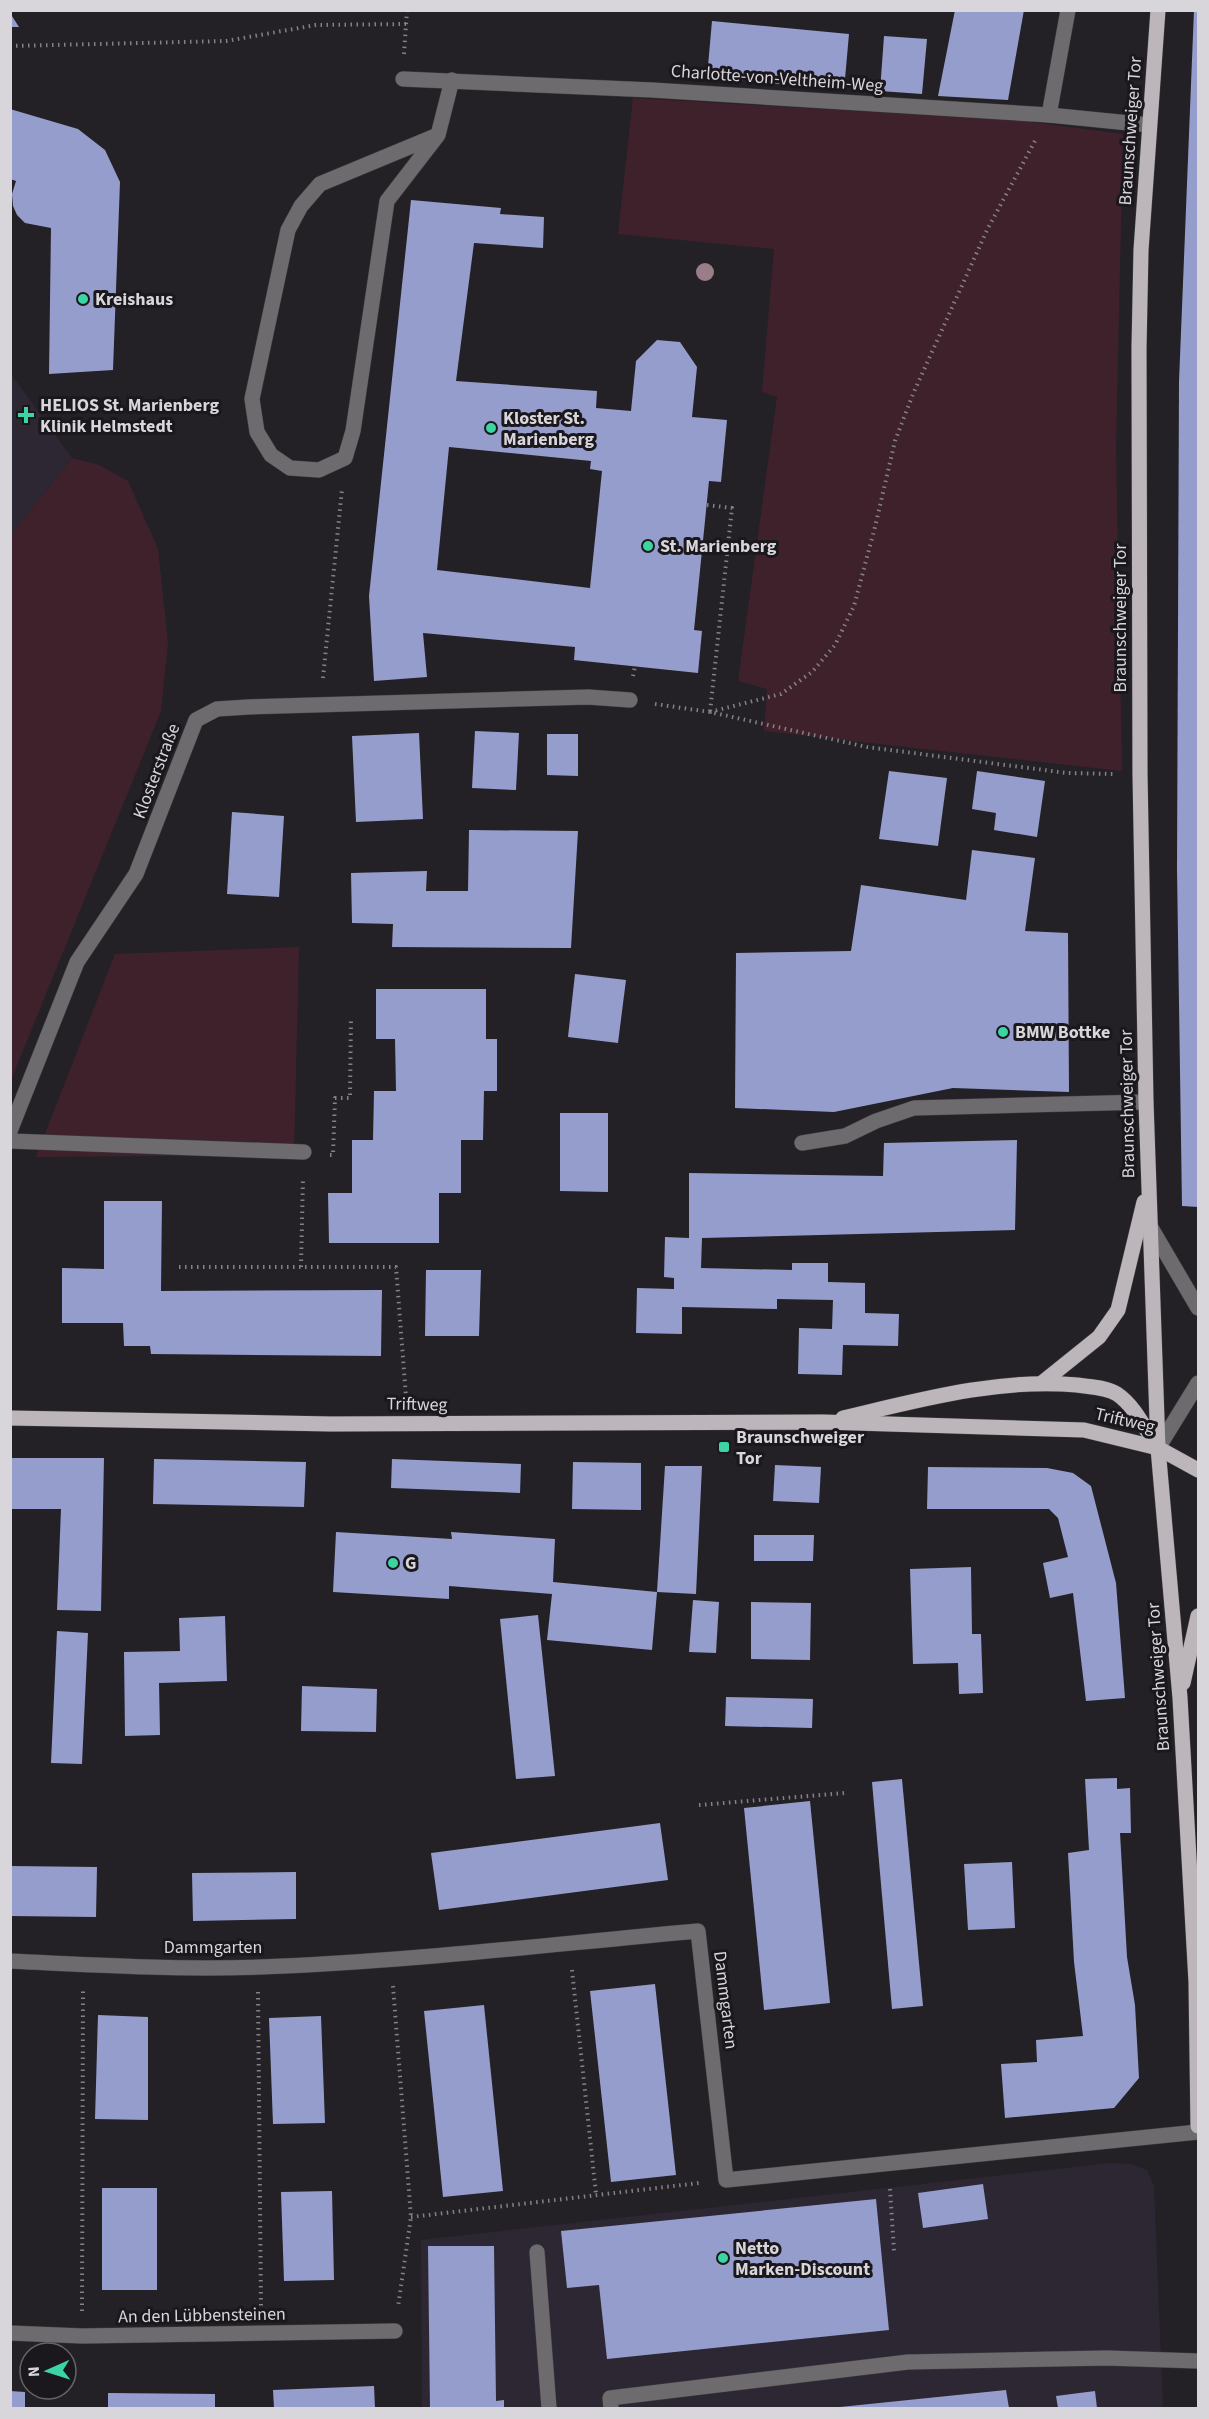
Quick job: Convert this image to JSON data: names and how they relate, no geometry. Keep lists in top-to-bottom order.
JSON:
{
  "streets": {
    "main road": ["Braunschweiger Tor", "Triftweg"],
    "street": [
      "Charlotte-von-Veltheim-Weg",
      "Klosterstraße",
      "Dammgarten",
      "An den Lübbensteinen"
    ]
  },
  "crossings": [
    ["Charlotte-von-Veltheim-Weg", "Braunschweiger Tor"],
    ["Braunschweiger Tor", "Triftweg"]
  ],
  "places": {
    "other": [
      "Kreishaus",
      "Kloster St. Marienberg",
      "St. Marienberg",
      "BMW Bottke",
      "G",
      "Netto Marken-Discount"
    ],
    "health": ["HELIOS St. Marienberg Klinik Helmstedt"],
    "transit": ["Braunschweiger Tor"]
  },
  "north": "left"
}
